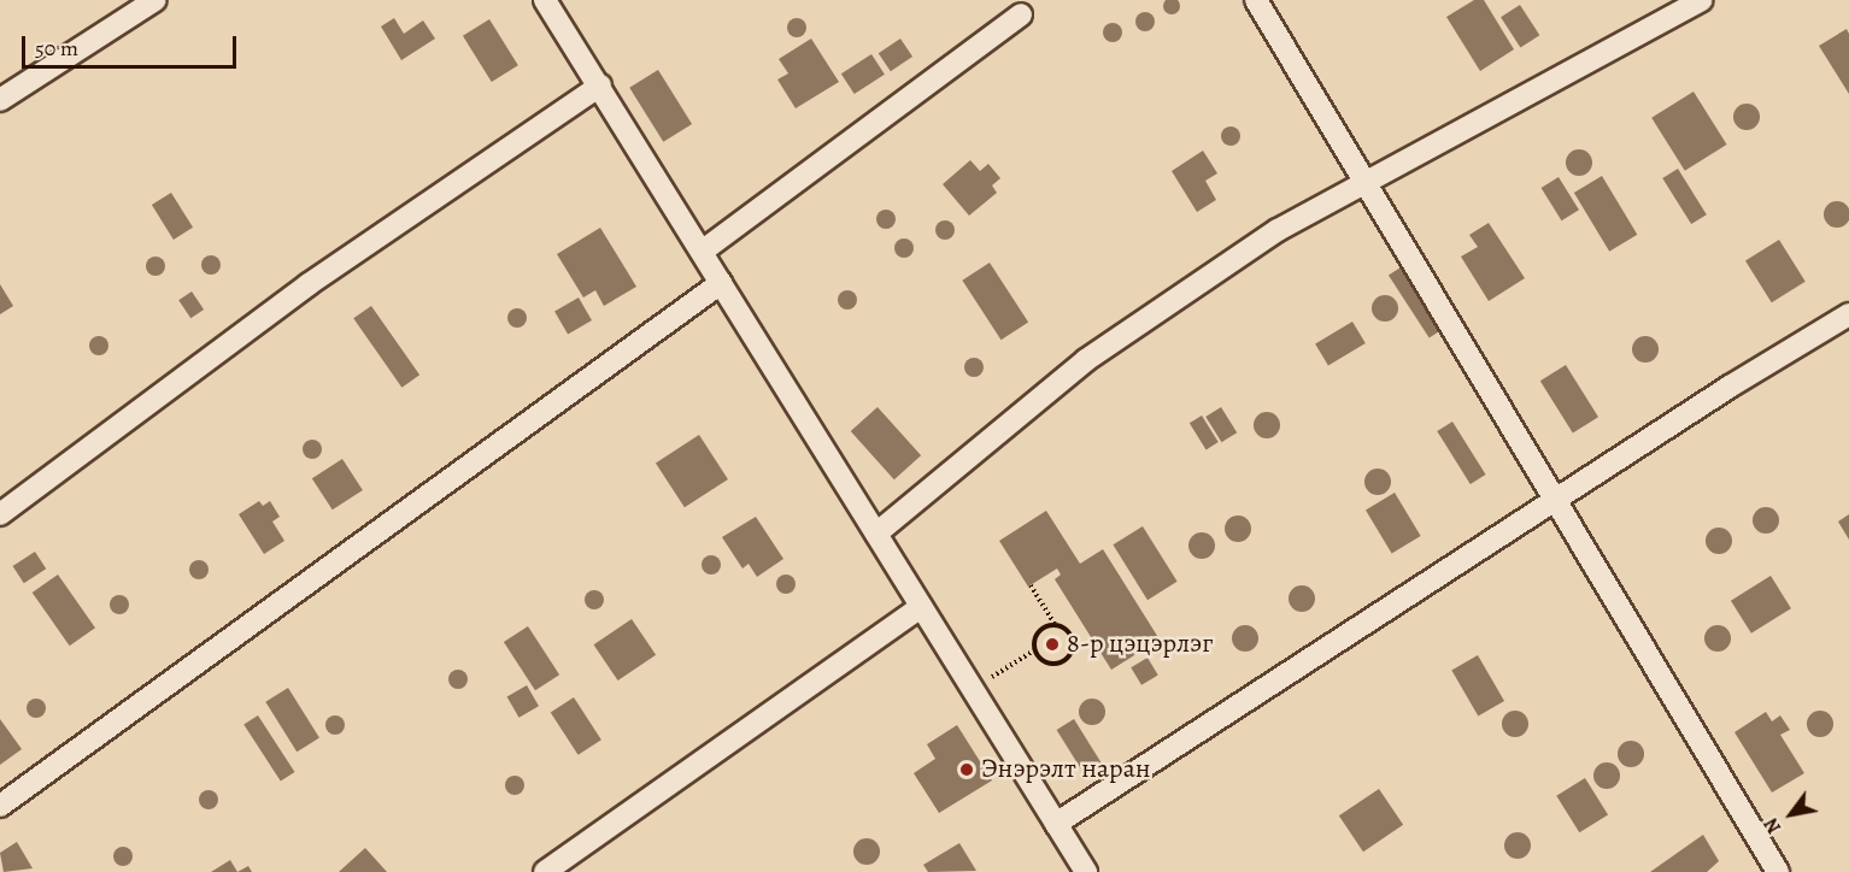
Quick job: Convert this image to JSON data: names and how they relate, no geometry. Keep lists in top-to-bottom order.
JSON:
{
  "places": ["8-р цэцэрлэг", "Энэрэлт наран"],
  "scale_bar": "50 m",
  "north": "bottom left"
}
